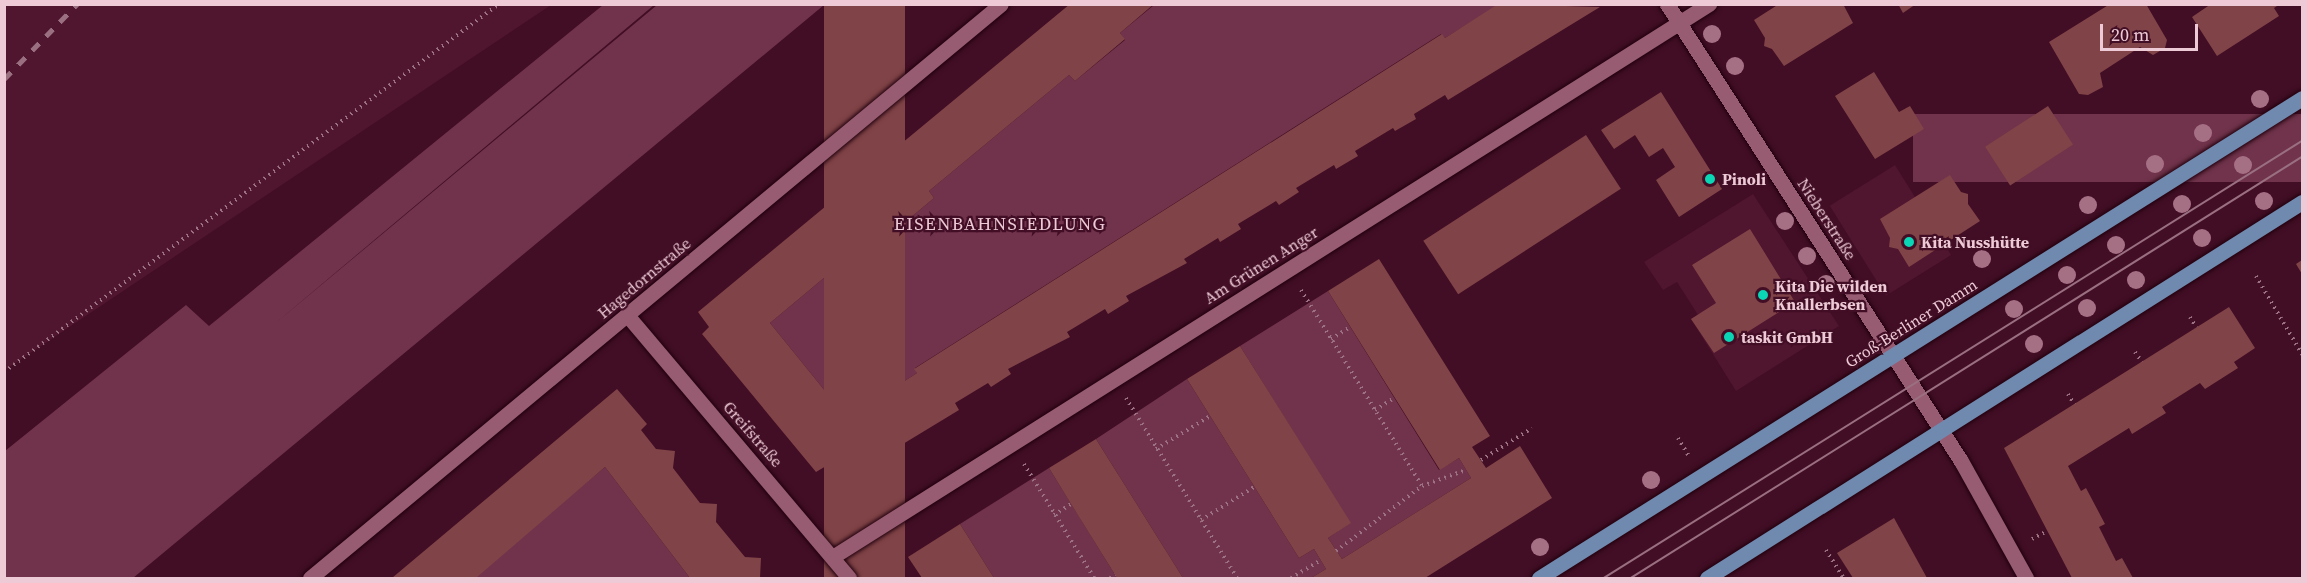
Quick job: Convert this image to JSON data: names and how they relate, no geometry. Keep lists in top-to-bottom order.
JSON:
{
  "streets": {
    "main road": ["Groß-Berliner Damm"],
    "street": [
      "Nieberstraße",
      "Am Grünen Anger",
      "Hagedornstraße",
      "Greifstraße"
    ]
  },
  "crossings": [
    ["Nieberstraße", "Am Grünen Anger"],
    ["Nieberstraße", "Groß-Berliner Damm"],
    ["Am Grünen Anger", "Greifstraße"],
    ["Hagedornstraße", "Greifstraße"]
  ],
  "districts": ["EISENBAHNSIEDLUNG"],
  "places": [
    "Pinoli",
    "Kita Nusshütte",
    "Kita Die wilden Knallerbsen",
    "taskit GmbH"
  ],
  "scale_bar": "20 m"
}
